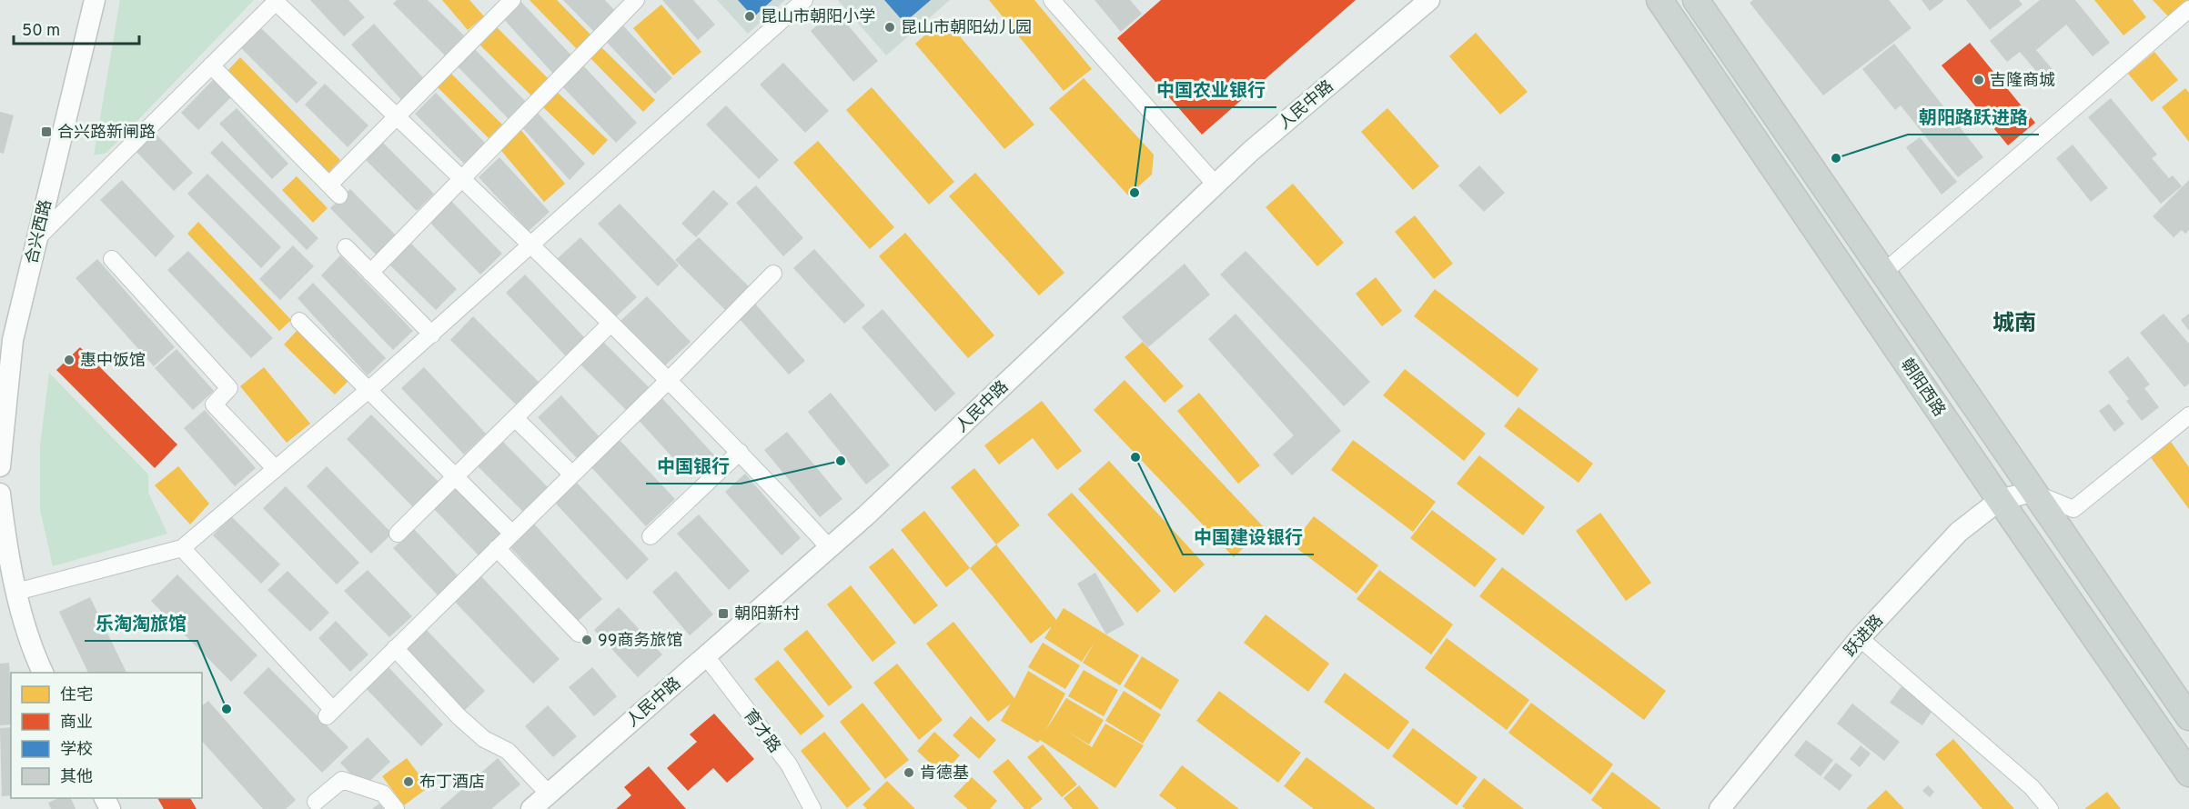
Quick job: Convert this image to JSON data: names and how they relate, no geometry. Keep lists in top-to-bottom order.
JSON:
{
  "streets": {
    "main road": ["朝阳西路"],
    "street": [
      "人民中路",
      "合兴西路",
      "跃进路",
      "育才路"
    ]
  },
  "crossings": [
    ["人民中路", "育才路"],
    ["朝阳西路", "跃进路"]
  ],
  "districts": ["城南"],
  "places": {
    "other": [
      "昆山市朝阳小学",
      "昆山市朝阳幼儿园",
      "吉隆商城",
      "朝阳路跃进路",
      "中国农业银行",
      "惠中饭馆",
      "中国建设银行",
      "中国银行",
      "99商务旅馆",
      "乐淘淘旅馆",
      "肯德基",
      "布丁酒店"
    ],
    "transit": ["合兴路新闸路", "朝阳新村"]
  },
  "legend": [
    "住宅",
    "商业",
    "学校",
    "其他"
  ],
  "scale_bar": "50 m"
}
